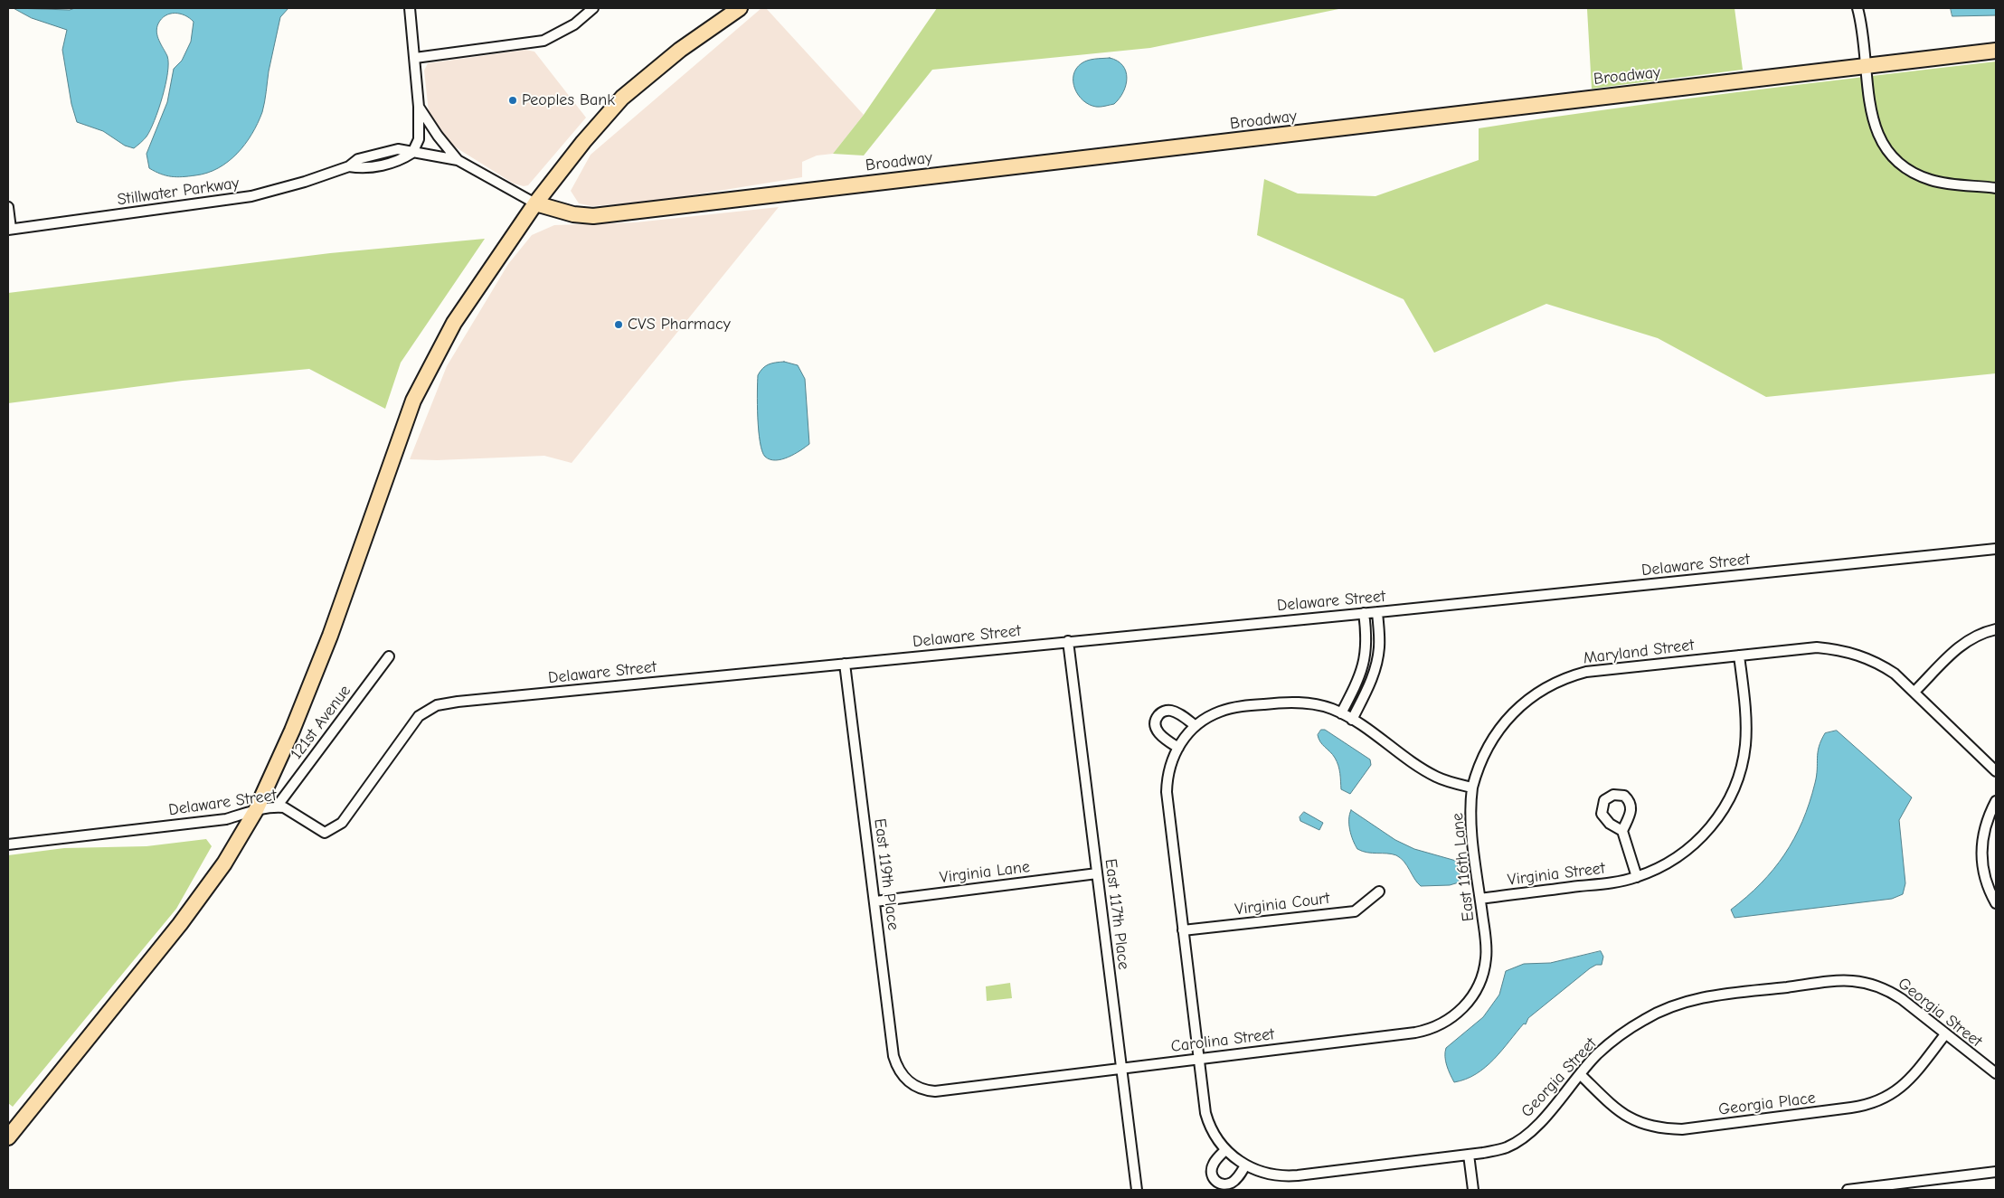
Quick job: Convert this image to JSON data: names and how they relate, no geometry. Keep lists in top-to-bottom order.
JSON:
{
  "streets": {
    "main road": ["Broadway"],
    "street": [
      "Stillwater Parkway",
      "Delaware Street",
      "Maryland Street",
      "121st Avenue",
      "East 116th Lane",
      "Virginia Lane",
      "East 119th Place",
      "Virginia Street",
      "Virginia Court",
      "East 117th Place",
      "Georgia Street",
      "Carolina Street",
      "Georgia Place"
    ]
  },
  "crossings": [
    ["Delaware Street", "121st Avenue"],
    ["Delaware Street", "East 119th Place"],
    ["Delaware Street", "East 117th Place"],
    ["Maryland Street", "East 116th Lane"],
    ["Maryland Street", "Virginia Street"],
    ["East 116th Lane", "Virginia Street"],
    ["East 116th Lane", "Carolina Street"],
    ["Virginia Lane", "East 119th Place"],
    ["Virginia Lane", "East 117th Place"],
    ["East 119th Place", "Carolina Street"],
    ["East 117th Place", "Carolina Street"],
    ["Georgia Street", "Carolina Street"],
    ["Georgia Street", "Georgia Place"]
  ],
  "places": ["Peoples Bank", "CVS Pharmacy"]
}
